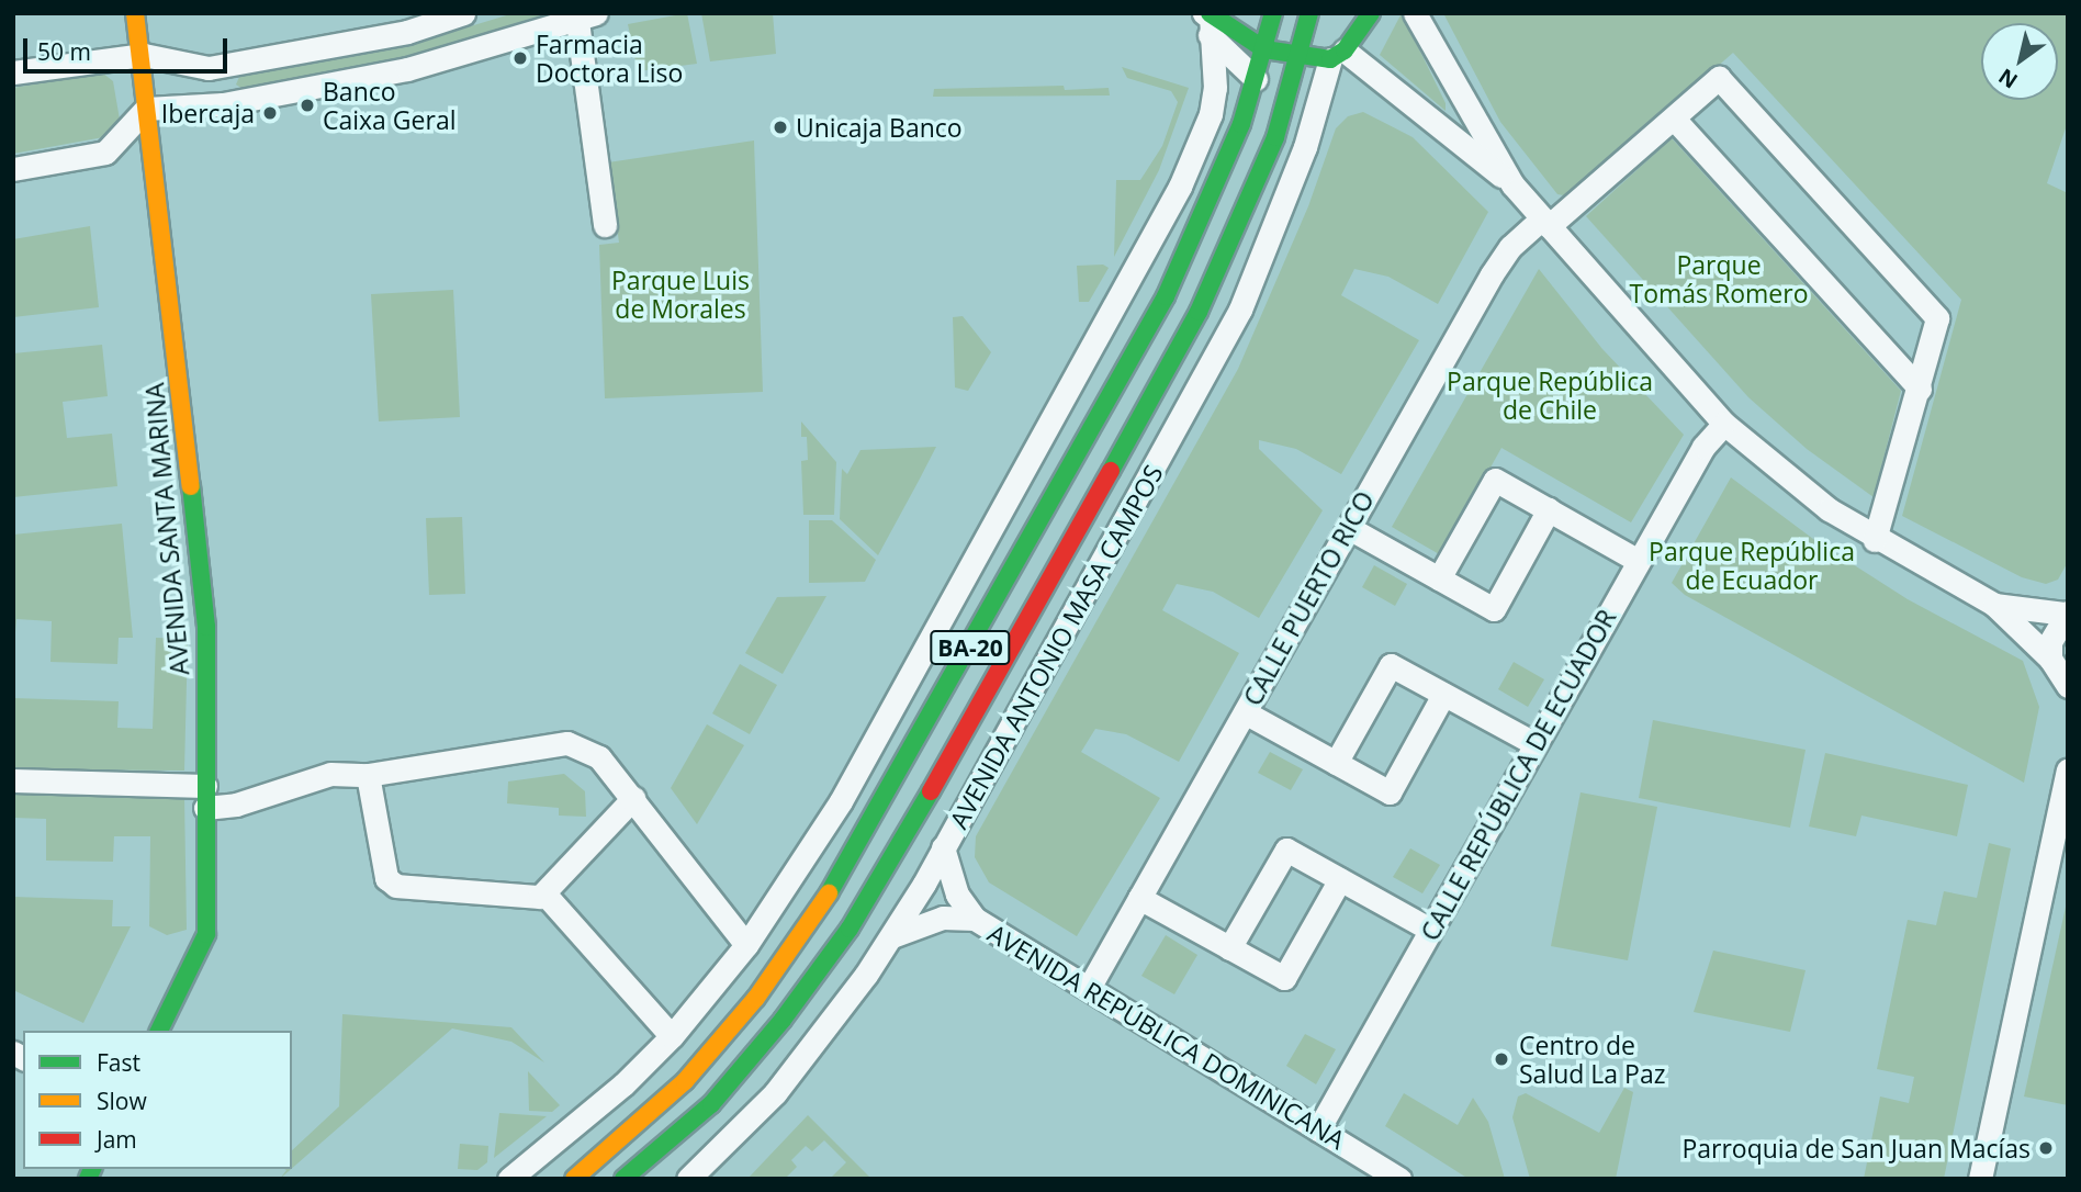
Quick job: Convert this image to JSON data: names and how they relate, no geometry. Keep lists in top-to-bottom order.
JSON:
{
  "streets": {
    "main road": ["AVENIDA SANTA MARINA", "AVENIDA ANTONIO MASA CAMPOS", "BA-20"],
    "street": ["CALLE PUERTO RICO", "CALLE REPÚBLICA DE ECUADOR", "AVENIDA REPÚBLICA DOMINICANA"]
  },
  "crossings": [
    ["CALLE PUERTO RICO", "AVENIDA REPÚBLICA DOMINICANA"],
    ["AVENIDA ANTONIO MASA CAMPOS", "AVENIDA REPÚBLICA DOMINICANA"],
    ["CALLE REPÚBLICA DE ECUADOR", "AVENIDA REPÚBLICA DOMINICANA"]
  ],
  "parks": [
    "Parque Tomás Romero",
    "Parque Luis de Morales",
    "Parque República de Chile",
    "Parque República de Ecuador"
  ],
  "places": [
    "Farmacia Doctora Liso",
    "Banco Caixa Geral",
    "Ibercaja",
    "Unicaja Banco",
    "Centro de Salud La Paz",
    "Parroquia de San Juan Macías"
  ],
  "legend": ["Fast", "Slow", "Jam"],
  "scale_bar": "50 m",
  "north": "bottom left"
}
